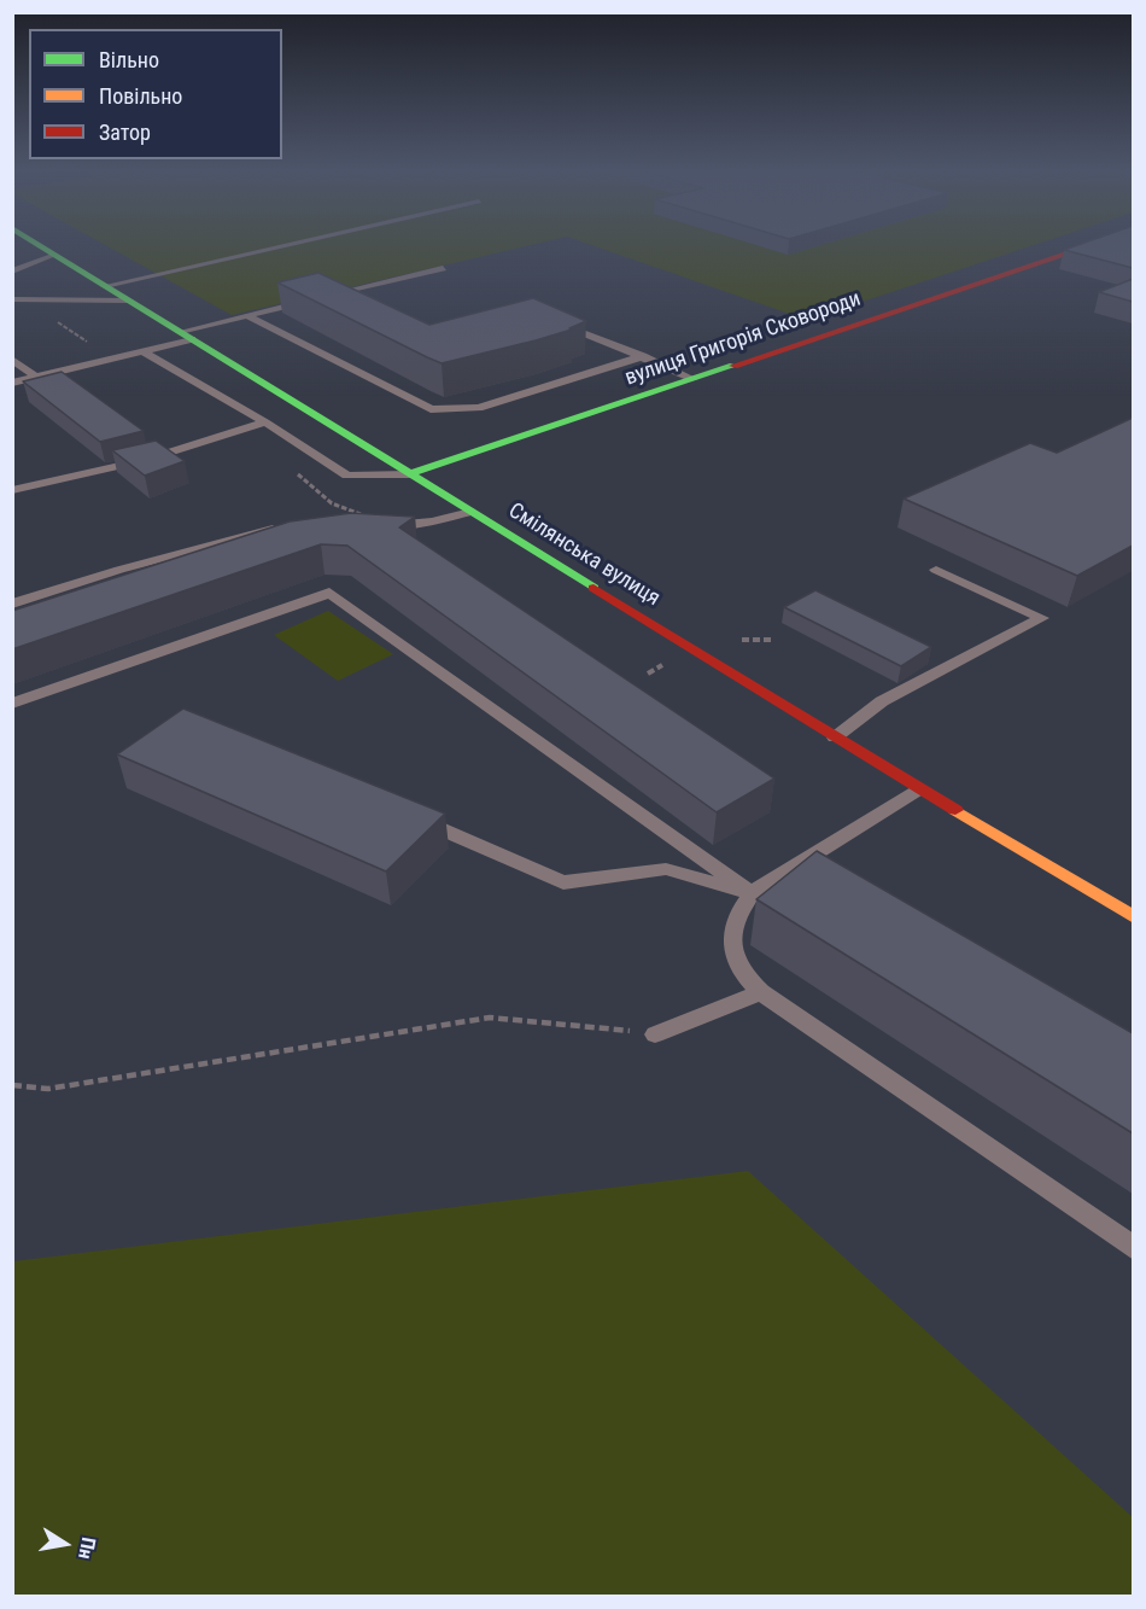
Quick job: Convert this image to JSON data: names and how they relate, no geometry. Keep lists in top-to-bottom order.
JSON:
{
  "streets": {
    "main road": ["вулиця Григорія Сковороди", "Смілянська вулиця"]
  },
  "crossings": [
    ["вулиця Григорія Сковороди", "Смілянська вулиця"]
  ],
  "legend": ["Вільно", "Повільно", "Затор"],
  "north": "right"
}
